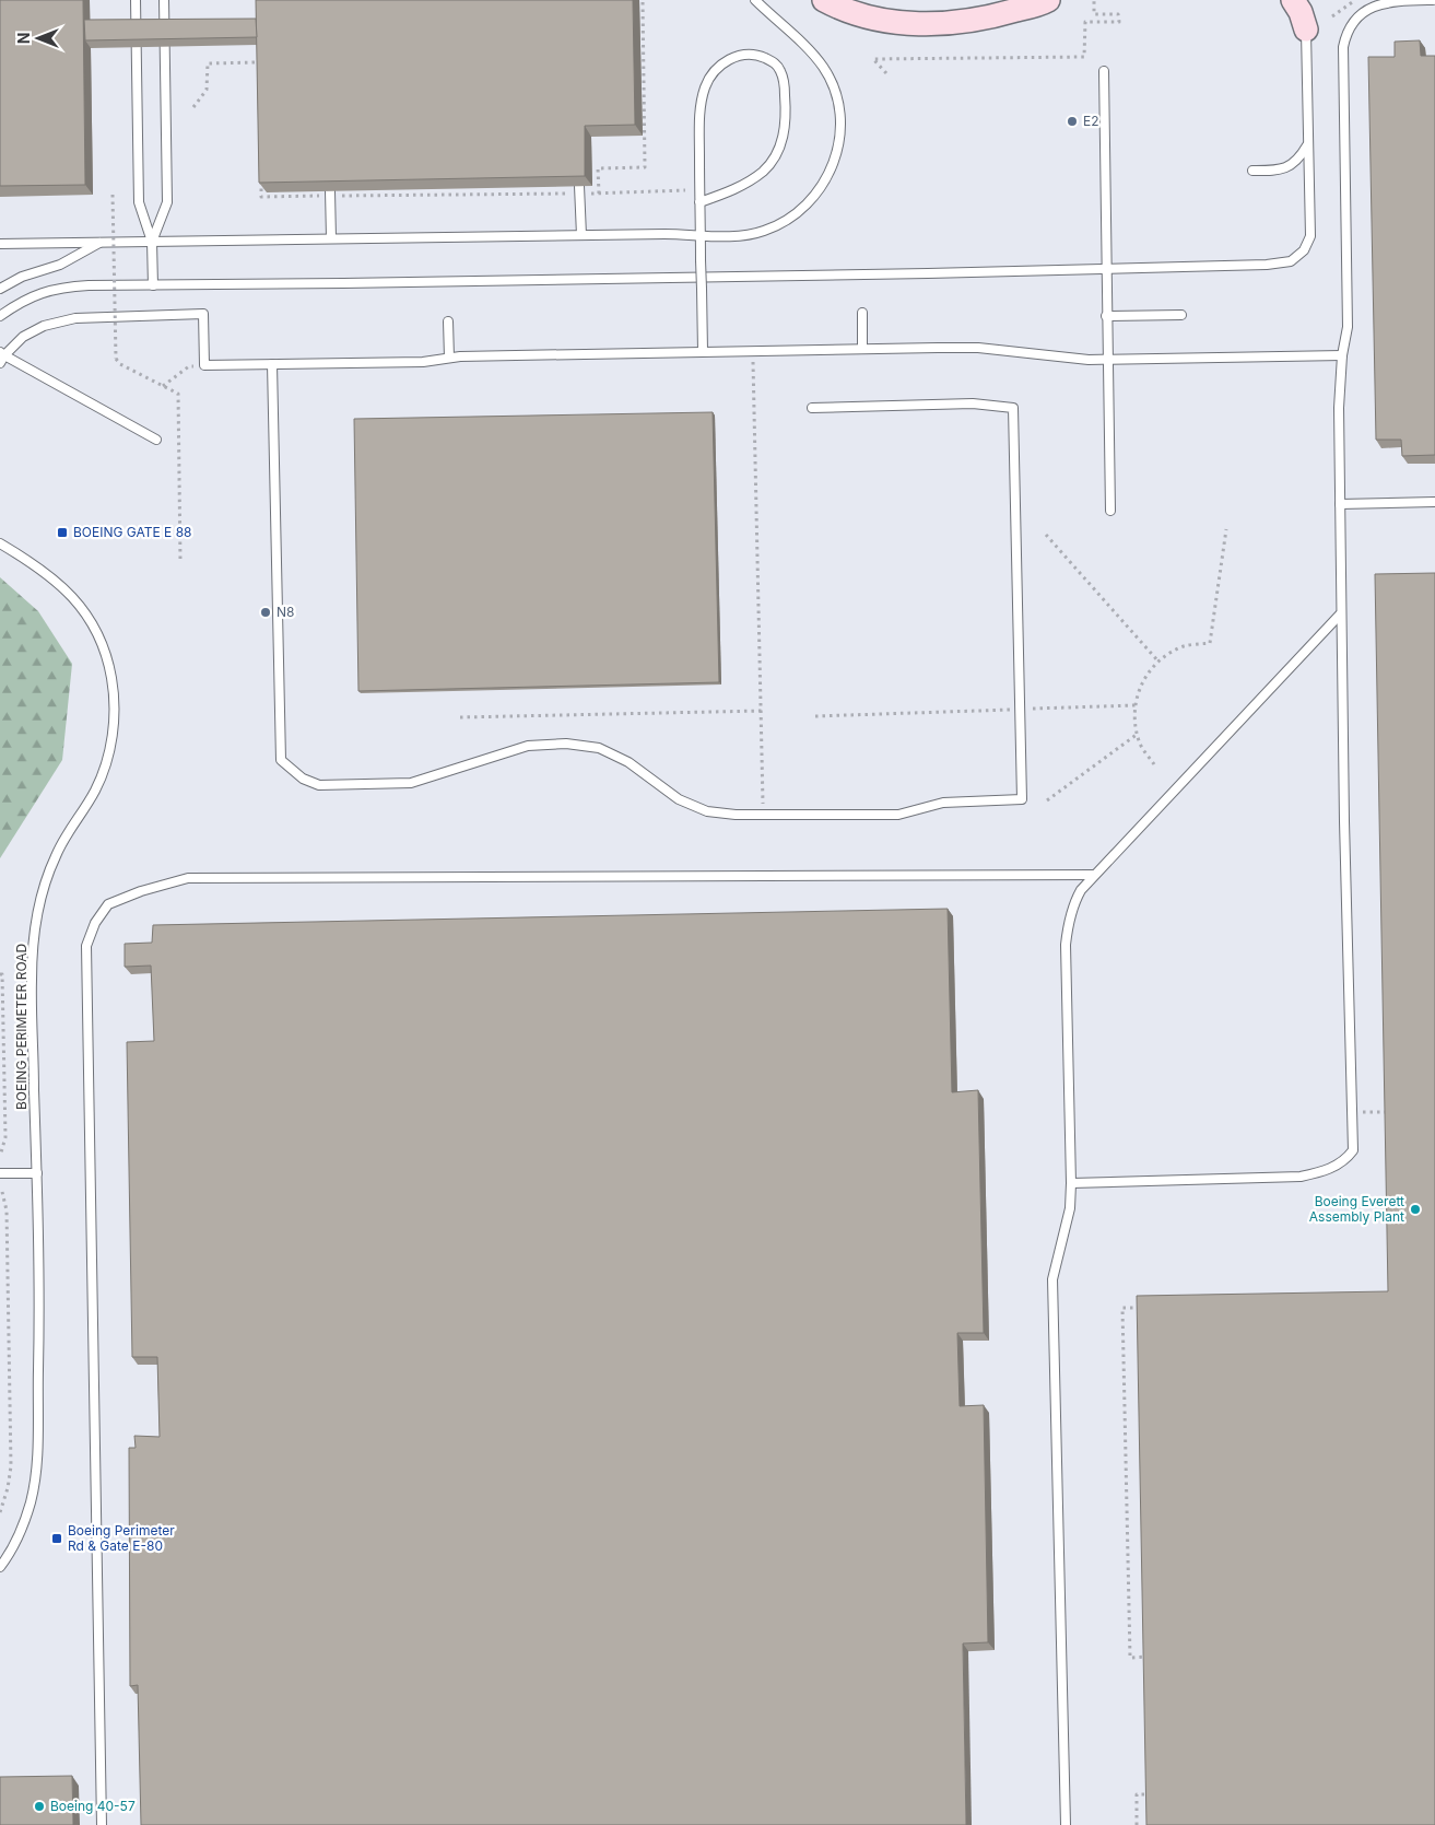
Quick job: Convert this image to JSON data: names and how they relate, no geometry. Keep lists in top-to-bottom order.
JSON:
{
  "streets": {
    "lane": ["BOEING PERIMETER ROAD"]
  },
  "places": {
    "other": [
      "E2",
      "N8",
      "Boeing Everett Assembly Plant",
      "Boeing 40-57"
    ],
    "transit": ["BOEING GATE E 88", "Boeing Perimeter Rd & Gate E-80"]
  },
  "north": "left"
}
